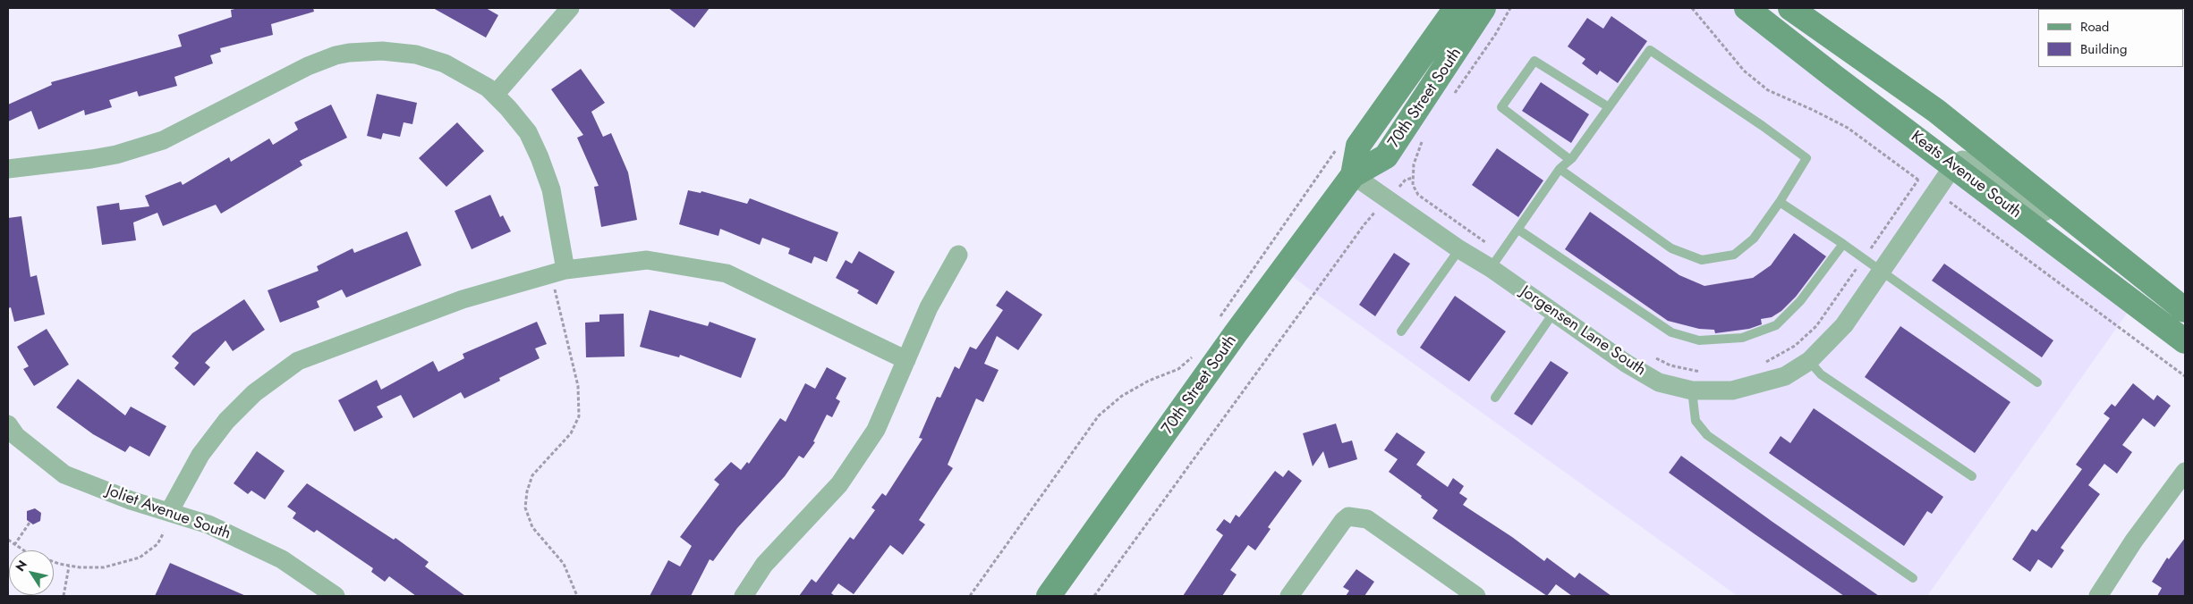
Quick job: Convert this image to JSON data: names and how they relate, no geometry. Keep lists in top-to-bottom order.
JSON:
{
  "streets": {
    "main road": ["70th Street South", "Keats Avenue South"],
    "street": ["Jorgensen Lane South", "Joliet Avenue South"]
  },
  "crossings": [
    ["70th Street South", "Jorgensen Lane South"],
    ["Keats Avenue South", "Jorgensen Lane South"]
  ],
  "legend": ["Road", "Building"],
  "north": "top left"
}
